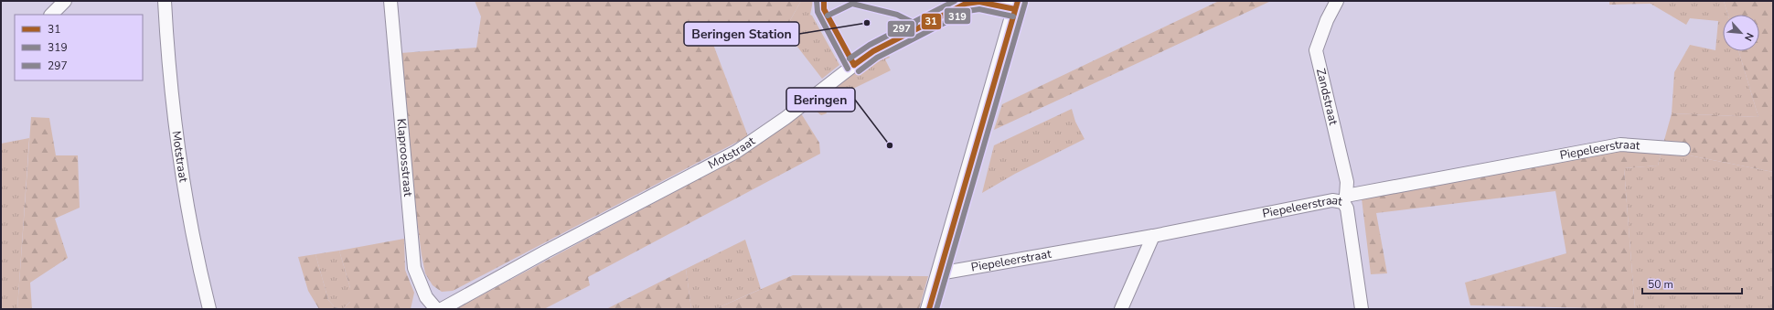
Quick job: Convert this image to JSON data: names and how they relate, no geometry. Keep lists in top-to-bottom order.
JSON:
{
  "streets": {
    "street": [
      "Zandstraat",
      "Piepeleerstraat",
      "Motstraat",
      "Klaproosstraat"
    ]
  },
  "crossings": [
    ["Zandstraat", "Piepeleerstraat"]
  ],
  "places": ["Beringen Station", "Beringen"],
  "lines": ["transit line 31", "transit line 319", "transit line 297"],
  "legend": ["31", "319", "297"],
  "scale_bar": "50 m",
  "north": "bottom right"
}
